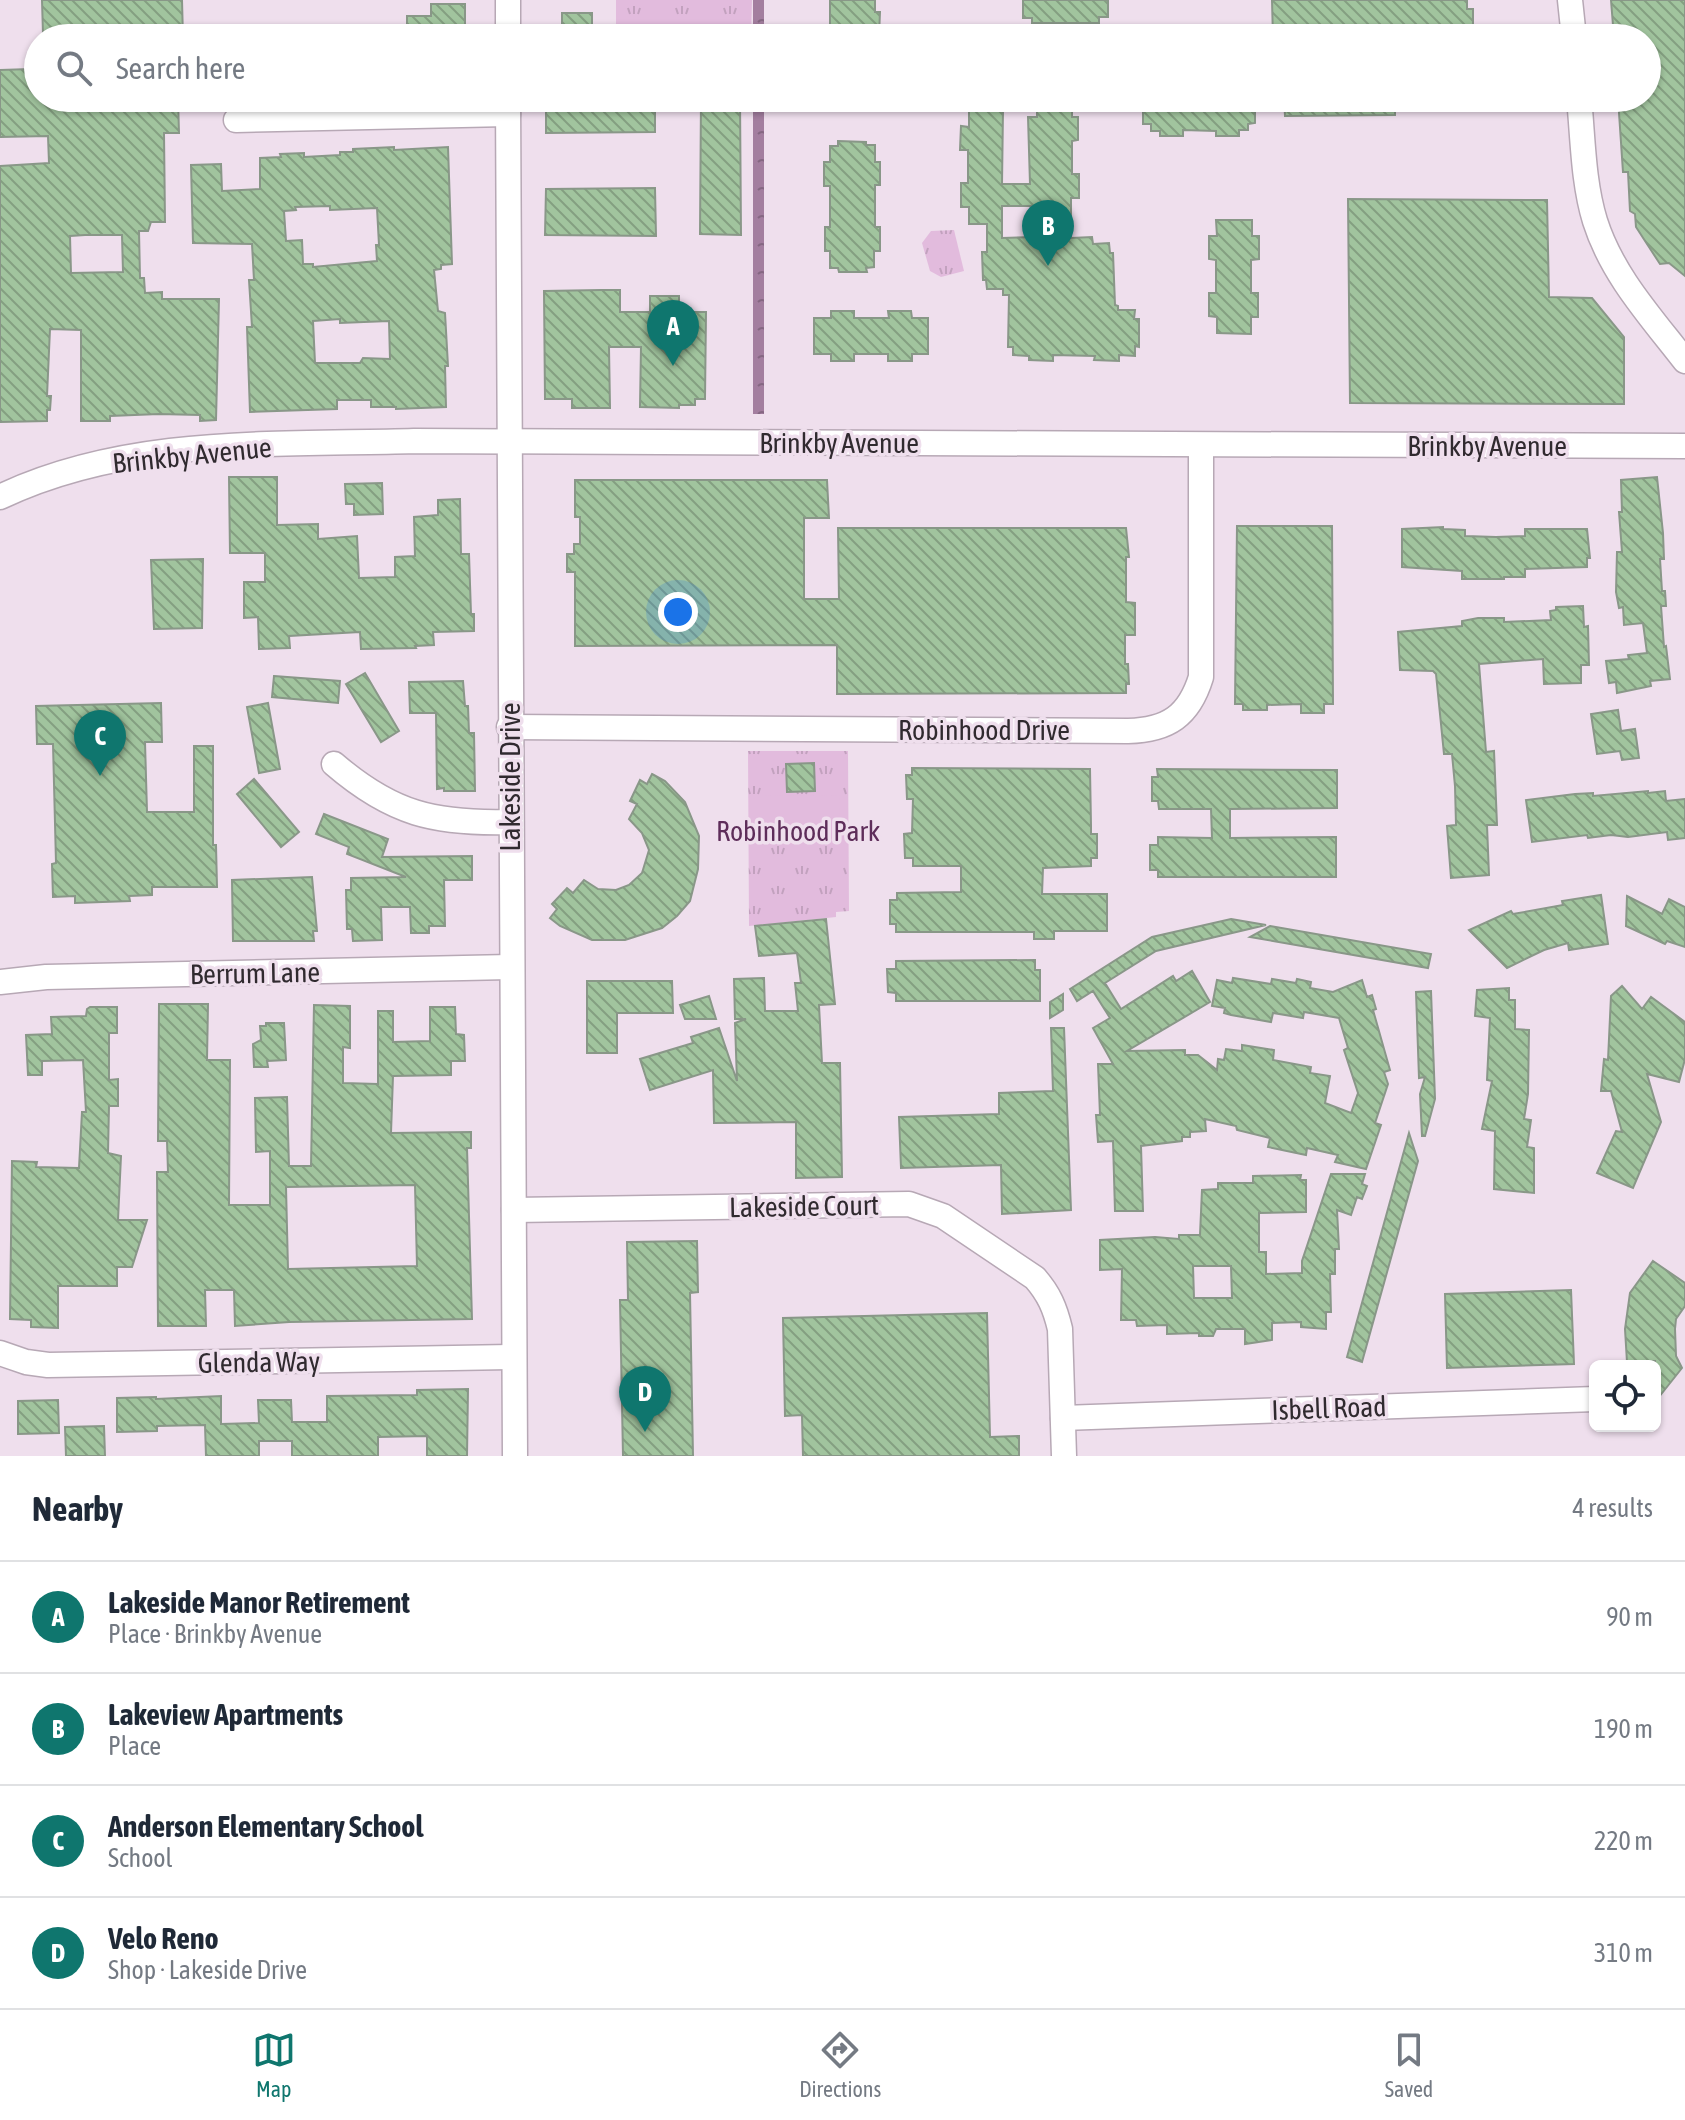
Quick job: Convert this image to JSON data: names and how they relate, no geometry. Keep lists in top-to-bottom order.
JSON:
{
  "streets": {
    "street": [
      "Brinkby Avenue",
      "Robinhood Drive",
      "Lakeside Drive",
      "Berrum Lane",
      "Lakeside Court",
      "Glenda Way",
      "Isbell Road"
    ]
  },
  "crossings": [
    ["Brinkby Avenue", "Robinhood Drive"],
    ["Brinkby Avenue", "Lakeside Drive"],
    ["Robinhood Drive", "Lakeside Drive"],
    ["Lakeside Drive", "Berrum Lane"],
    ["Lakeside Drive", "Lakeside Court"],
    ["Lakeside Drive", "Glenda Way"],
    ["Lakeside Court", "Isbell Road"]
  ],
  "parks": ["Robinhood Park"],
  "page": {
    "search": "Search here",
    "pins": [
      "B",
      "A",
      "C",
      "D"
    ],
    "heading": ["Nearby", "4 results"],
    "list": [
      {
        "mark": "A",
        "name": "Lakeside Manor Retirement",
        "note": "Place · Brinkby Avenue",
        "value": "90 m"
      },
      {
        "mark": "B",
        "name": "Lakeview Apartments",
        "note": "Place",
        "value": "190 m"
      },
      {
        "mark": "C",
        "name": "Anderson Elementary School",
        "note": "School",
        "value": "220 m"
      },
      {
        "mark": "D",
        "name": "Velo Reno",
        "note": "Shop · Lakeside Drive",
        "value": "310 m"
      }
    ],
    "nav": ["Map", "Directions", "Saved"]
  }
}
